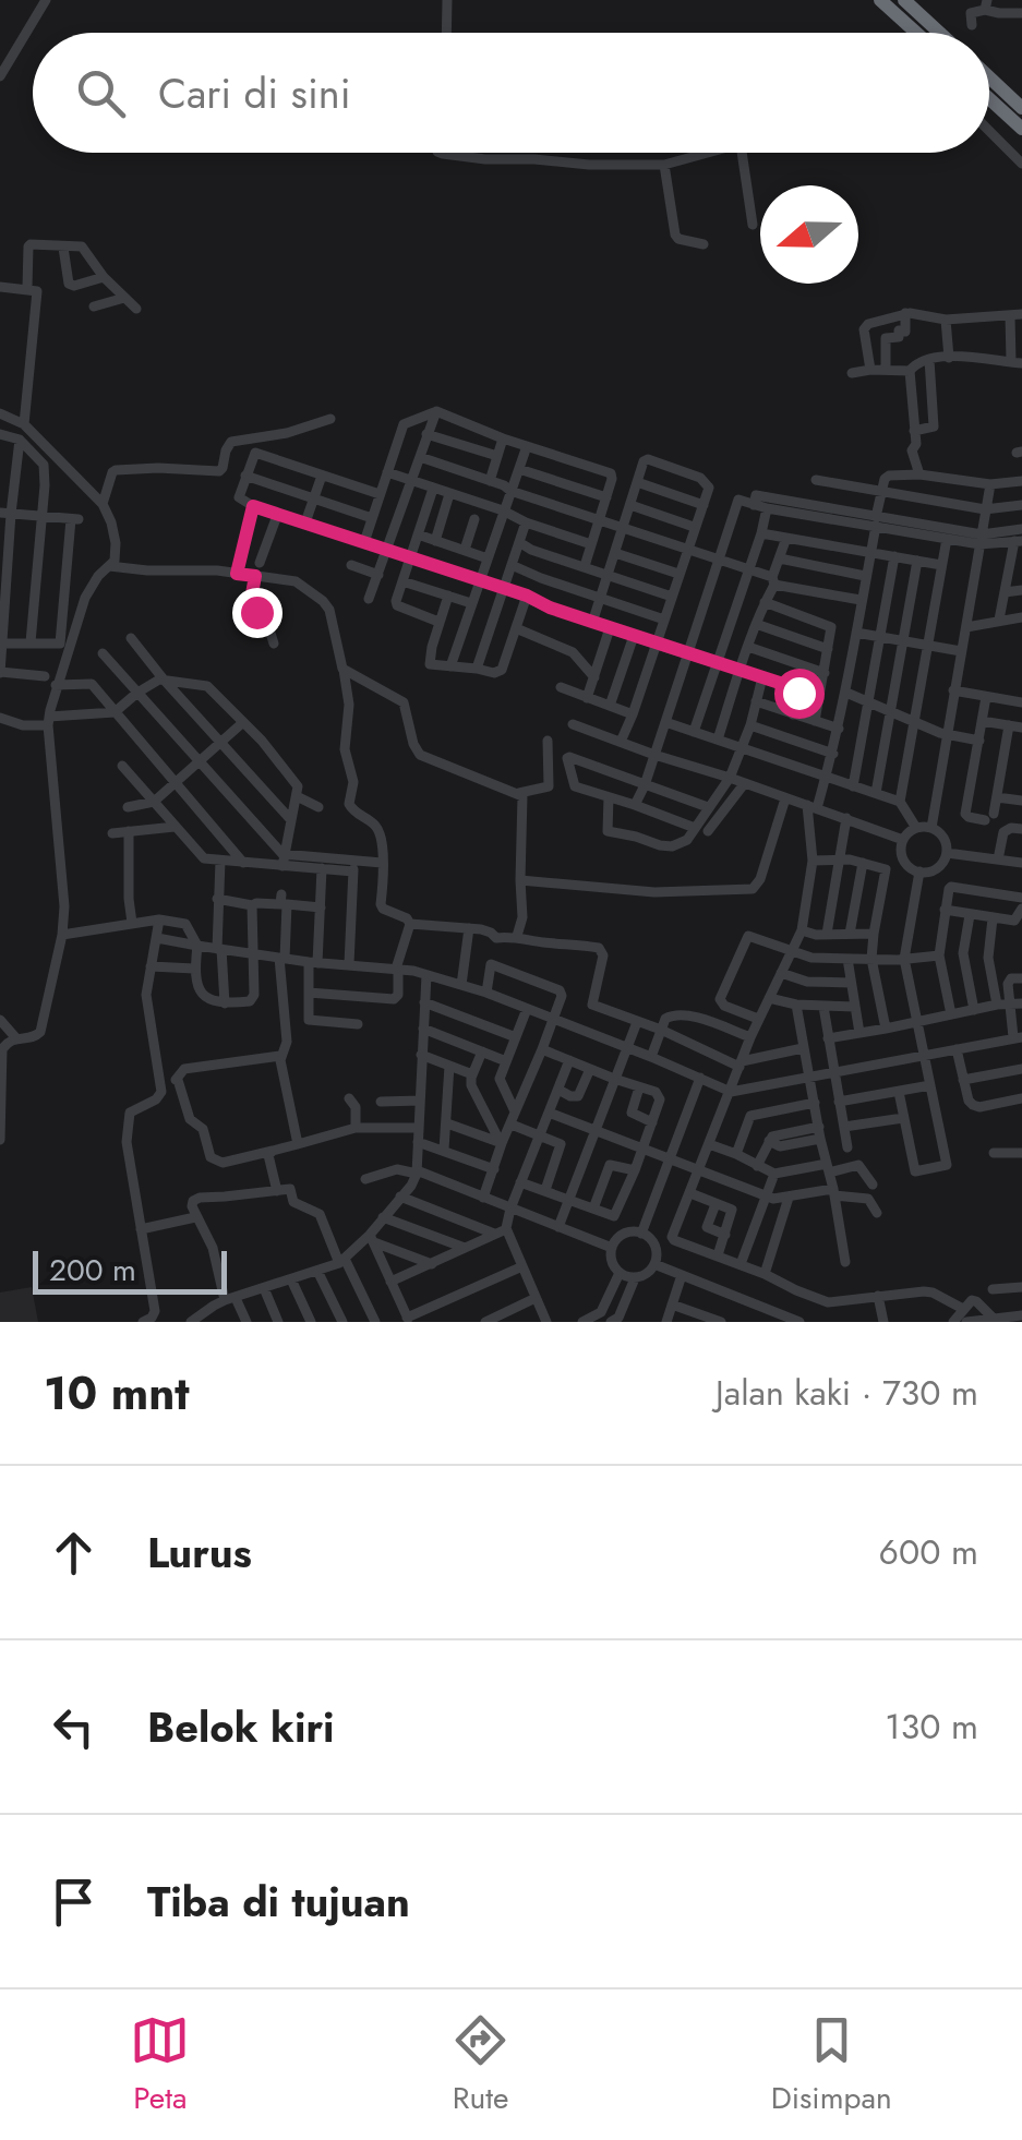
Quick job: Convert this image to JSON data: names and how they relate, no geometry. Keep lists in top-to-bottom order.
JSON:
{
  "scale_bar": "200 m",
  "north": "left",
  "page": {
    "search": "Cari di sini",
    "scale": "200 m",
    "heading": ["10 mnt", "Jalan kaki · 730 m"],
    "list": [
      ["Lurus", "600 m"],
      ["Belok kiri", "130 m"],
      "Tiba di tujuan"
    ],
    "nav": ["Peta", "Rute", "Disimpan"]
  }
}
